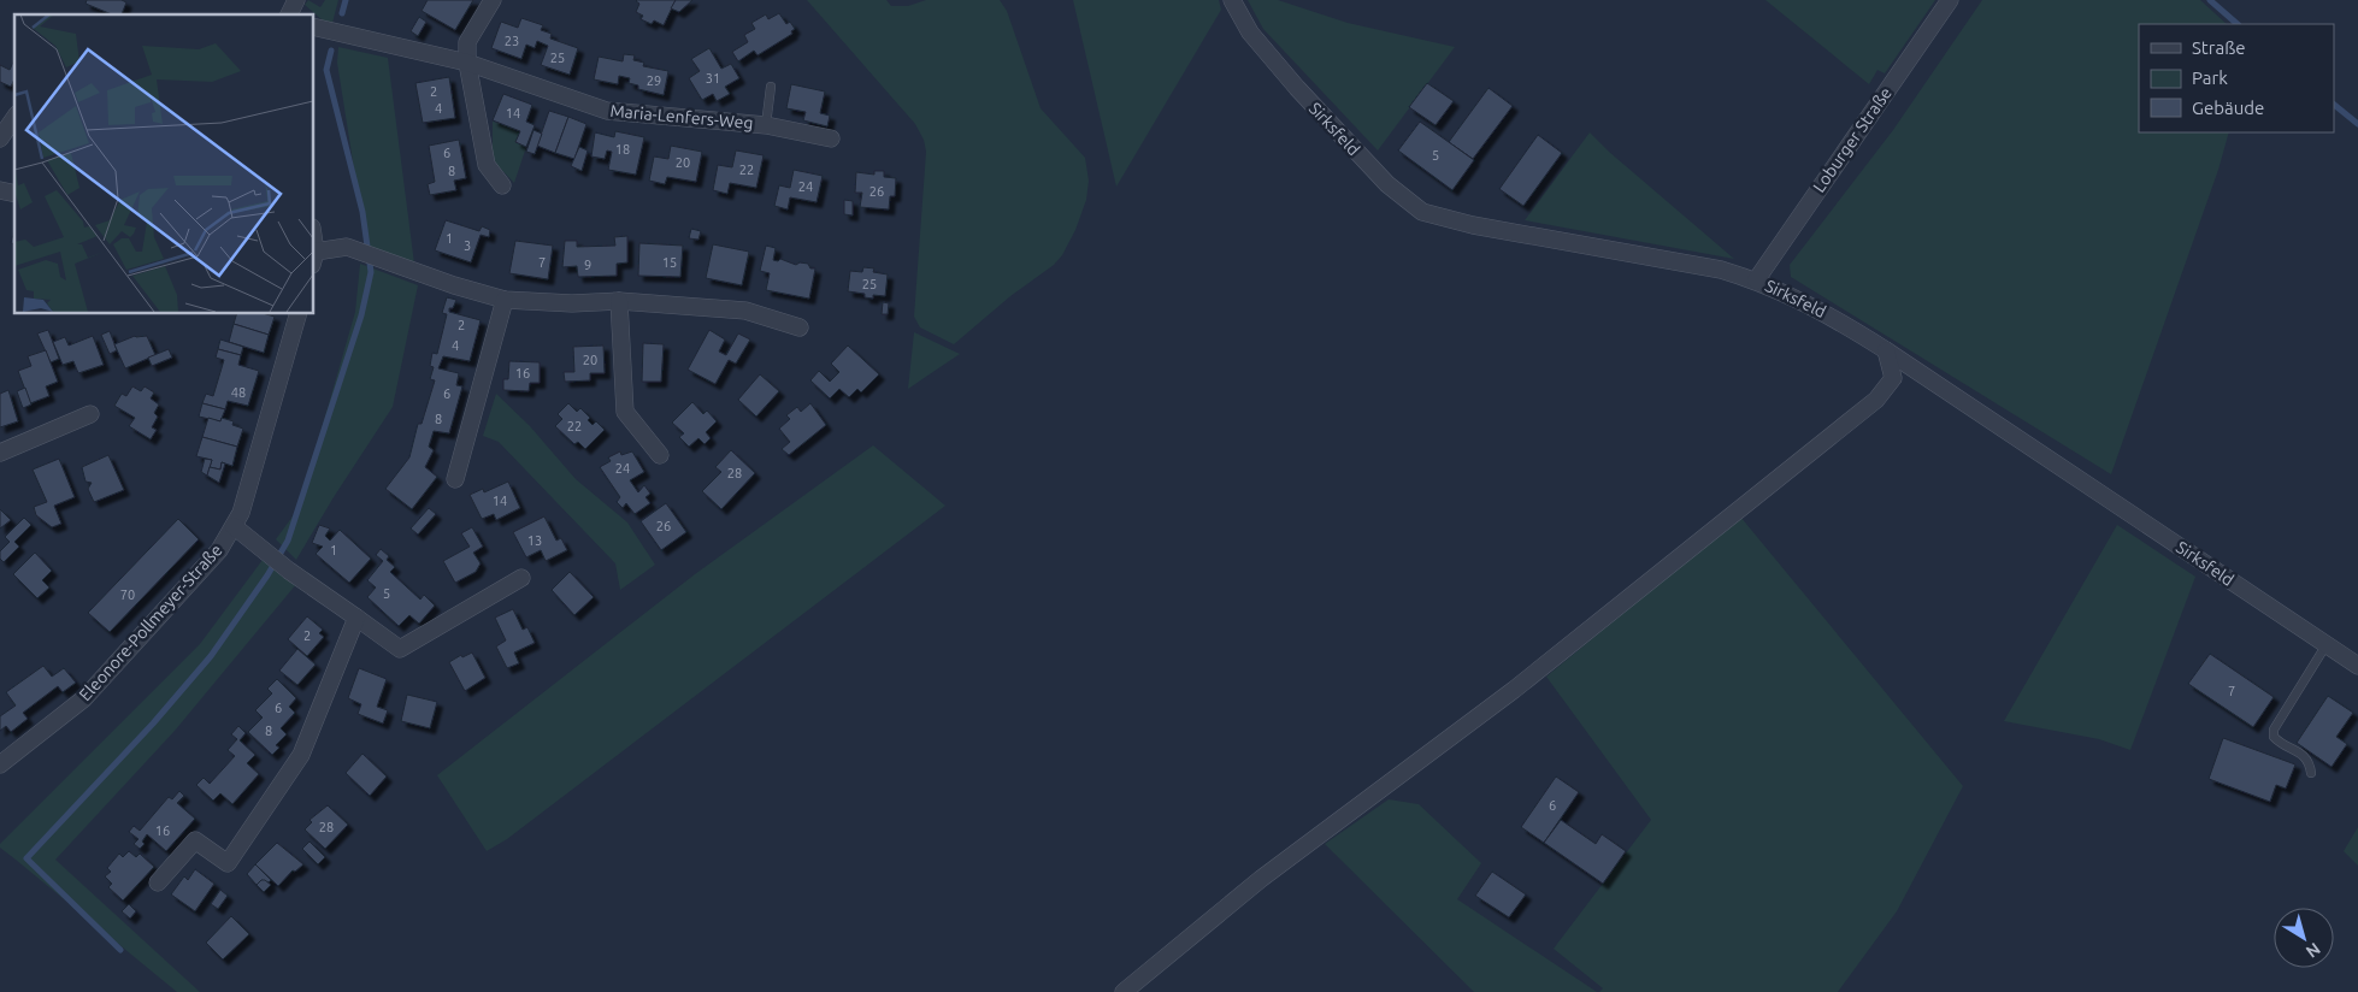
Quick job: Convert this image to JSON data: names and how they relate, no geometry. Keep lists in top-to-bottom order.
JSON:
{
  "streets": {
    "street": [
      "Maria-Lenfers-Weg",
      "Sirksfeld",
      "Loburger Straße",
      "Eleonore-Pollmeyer-Straße"
    ]
  },
  "crossings": [
    ["Sirksfeld", "Loburger Straße"]
  ],
  "house_numbers": [
    "23",
    "25",
    "31",
    "29",
    "2",
    "4",
    "14",
    "18",
    "6",
    "5",
    "20",
    "22",
    "8",
    "24",
    "26",
    "1",
    "3",
    "7",
    "15",
    "9",
    "25",
    "2",
    "4",
    "20",
    "16",
    "48",
    "6",
    "8",
    "22",
    "24",
    "28",
    "14",
    "26",
    "13",
    "1",
    "5",
    "70",
    "2",
    "7",
    "6",
    "8",
    "6",
    "28",
    "16"
  ],
  "legend": ["Straße", "Park", "Gebäude"],
  "north": "bottom right"
}
